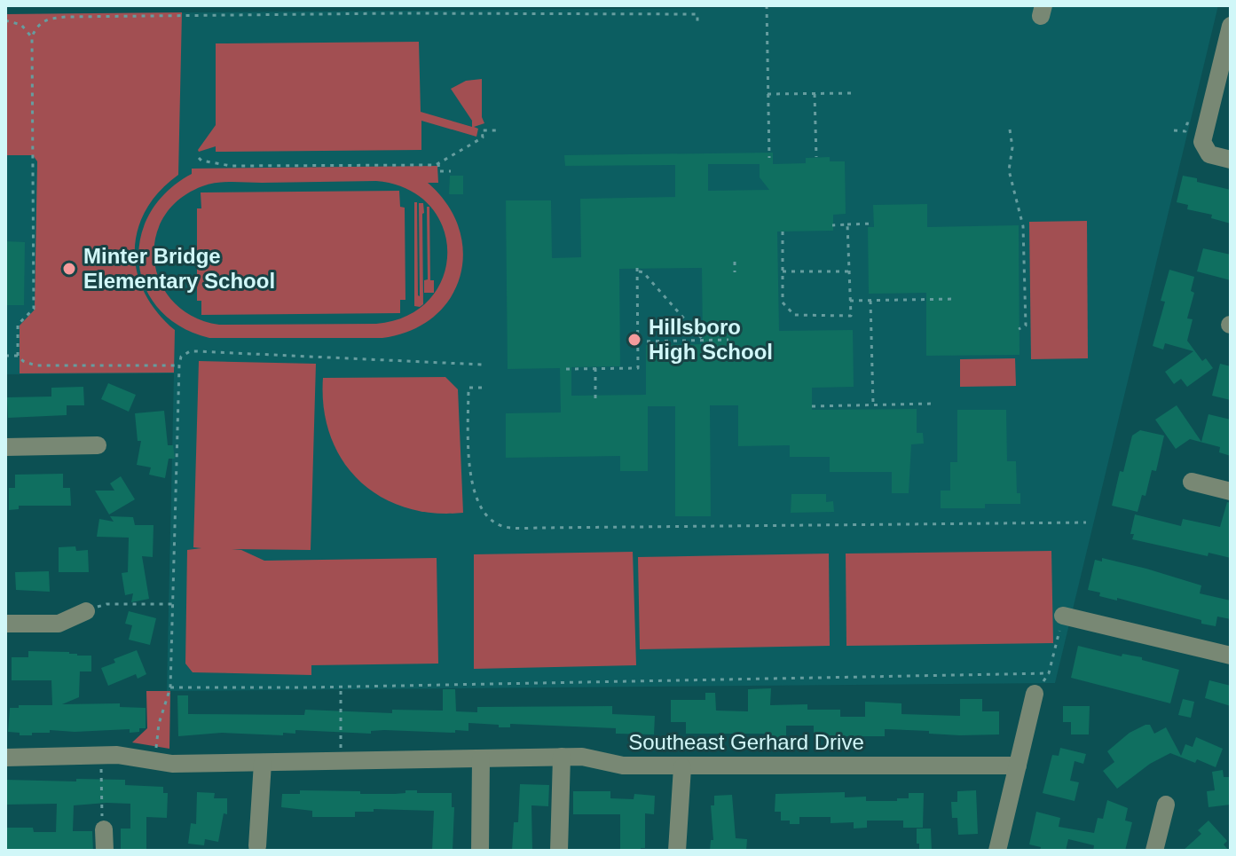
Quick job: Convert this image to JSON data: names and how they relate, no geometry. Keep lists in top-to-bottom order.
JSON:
{
  "streets": {
    "street": ["Southeast Gerhard Drive"]
  },
  "places": ["Minter Bridge Elementary School", "Hillsboro High School"]
}
